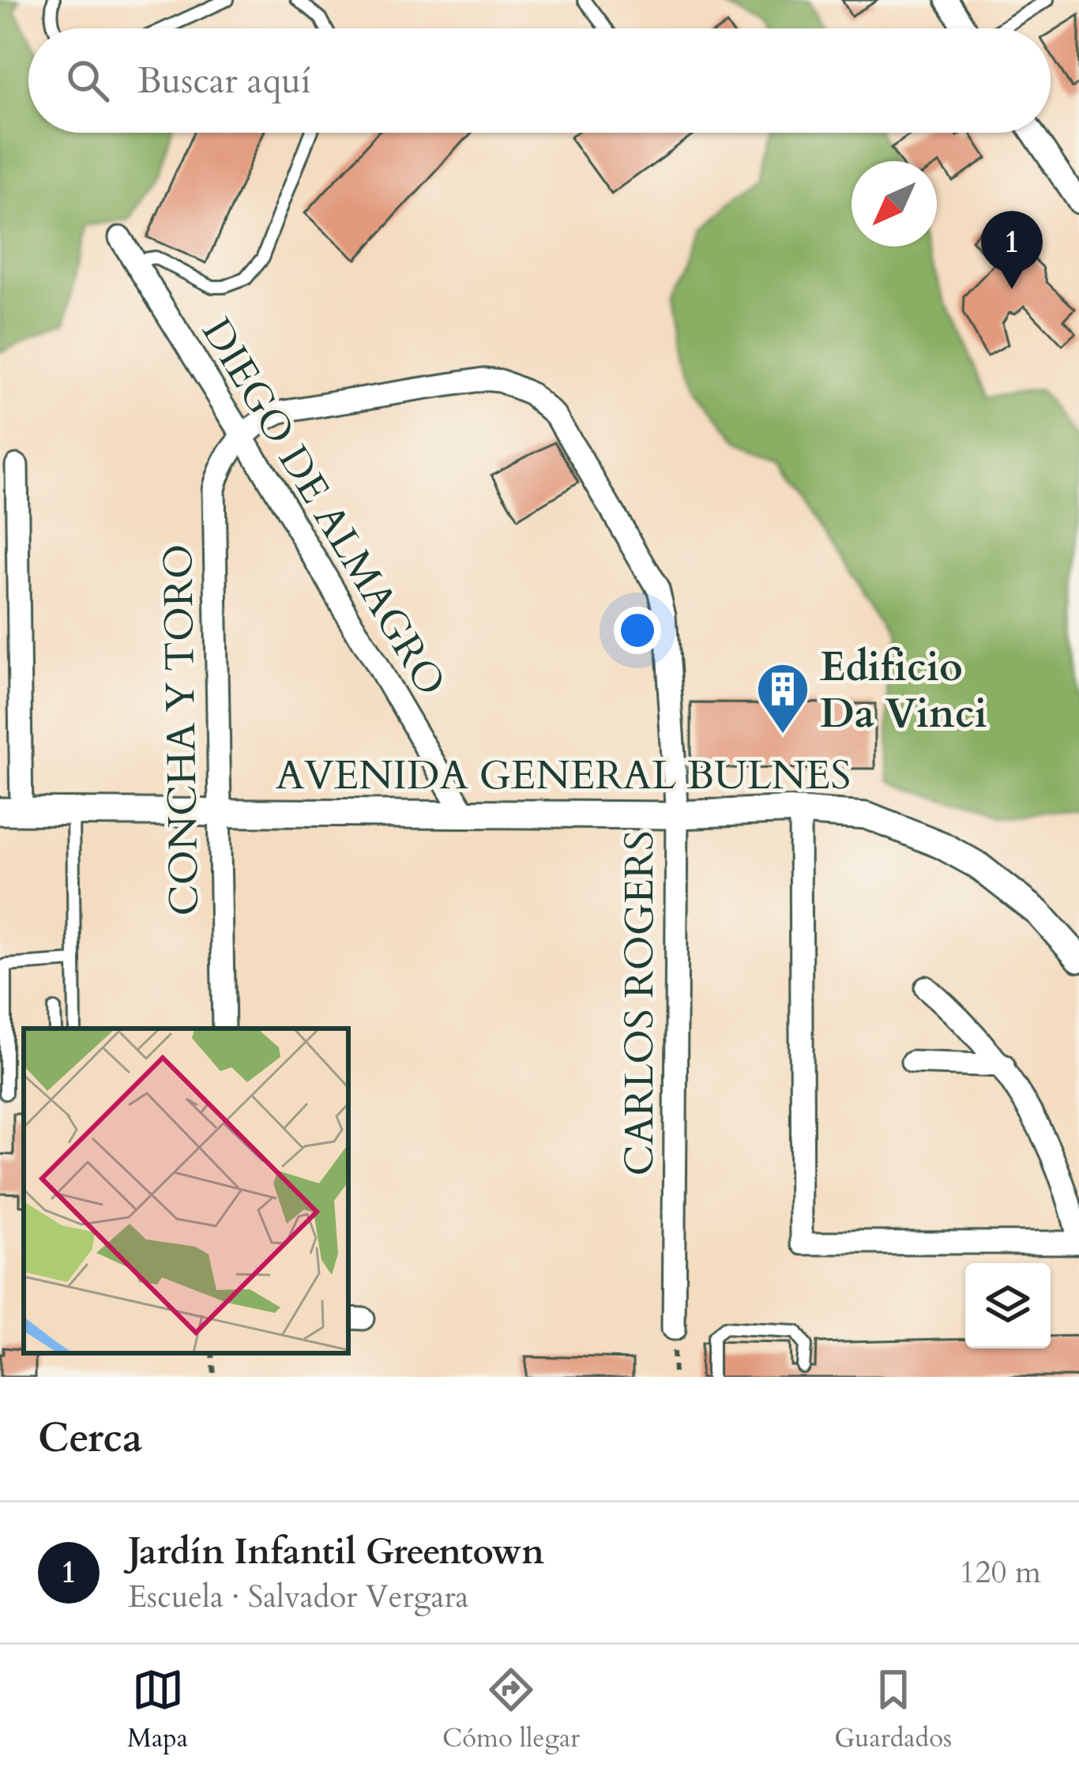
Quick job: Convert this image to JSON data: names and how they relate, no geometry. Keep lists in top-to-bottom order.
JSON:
{
  "streets": {
    "street": [
      "DIEGO DE ALMAGRO",
      "CONCHA Y TORO",
      "AVENIDA GENERAL BULNES",
      "CARLOS ROGERS"
    ]
  },
  "crossings": [
    ["DIEGO DE ALMAGRO", "CONCHA Y TORO"],
    ["DIEGO DE ALMAGRO", "AVENIDA GENERAL BULNES"],
    ["DIEGO DE ALMAGRO", "CARLOS ROGERS"],
    ["CONCHA Y TORO", "AVENIDA GENERAL BULNES"],
    ["CONCHA Y TORO", "CARLOS ROGERS"],
    ["AVENIDA GENERAL BULNES", "CARLOS ROGERS"]
  ],
  "places": {
    "building": ["Edificio Da Vinci"]
  },
  "north": "bottom left",
  "page": {
    "search": "Buscar aquí",
    "pins": "1",
    "heading": "Cerca",
    "list": [
      {
        "mark": "1",
        "name": "Jardín Infantil Greentown",
        "note": "Escuela · Salvador Vergara",
        "value": "120 m"
      }
    ],
    "nav": ["Mapa", "Cómo llegar", "Guardados"]
  }
}
